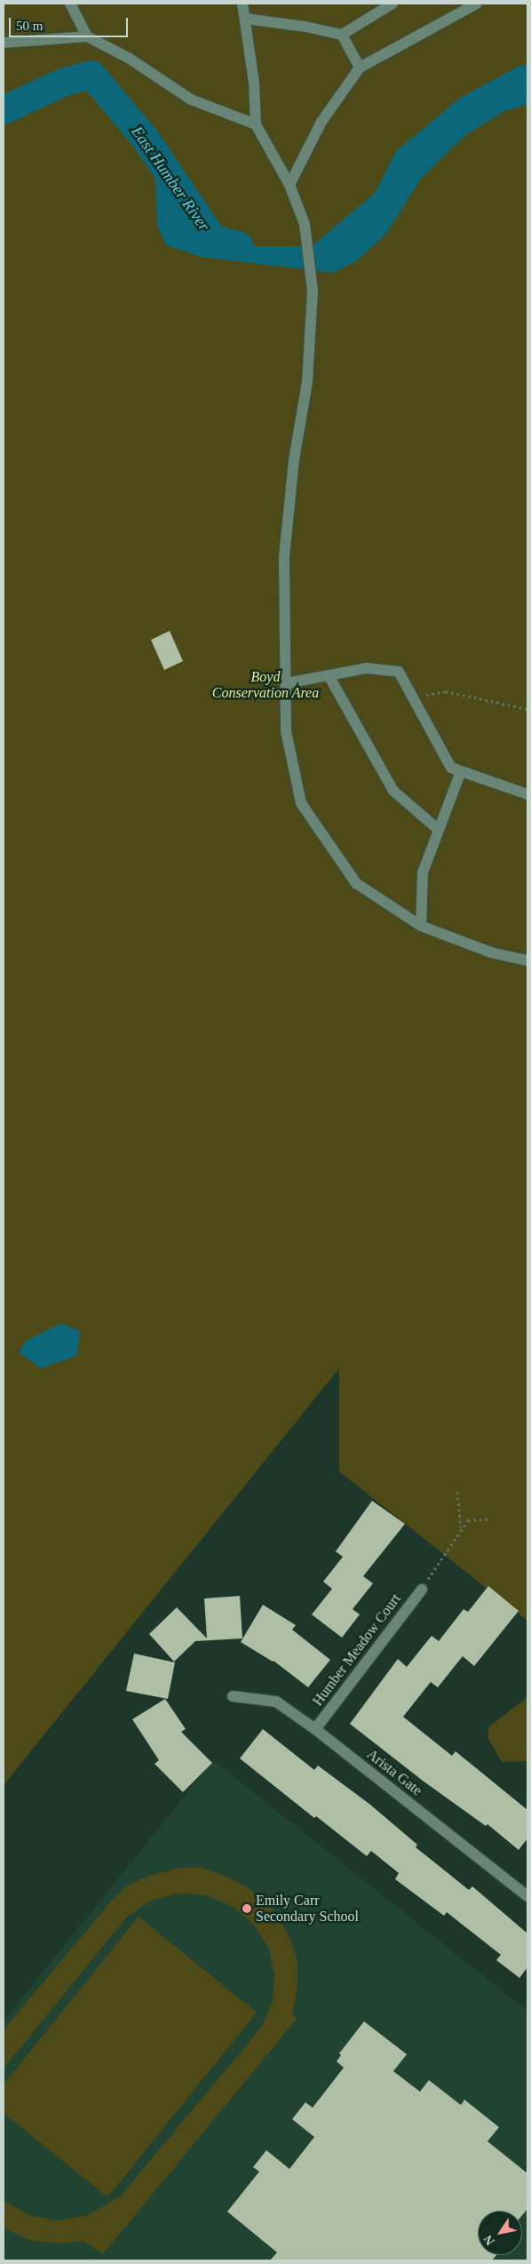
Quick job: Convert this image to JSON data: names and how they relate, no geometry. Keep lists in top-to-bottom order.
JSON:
{
  "streets": {
    "street": ["Humber Meadow Court", "Arista Gate"]
  },
  "crossings": [
    ["Humber Meadow Court", "Arista Gate"]
  ],
  "water": ["East Humber River"],
  "parks": ["Boyd Conservation Area"],
  "places": ["Emily Carr Secondary School"],
  "scale_bar": "50 m",
  "north": "bottom left"
}
